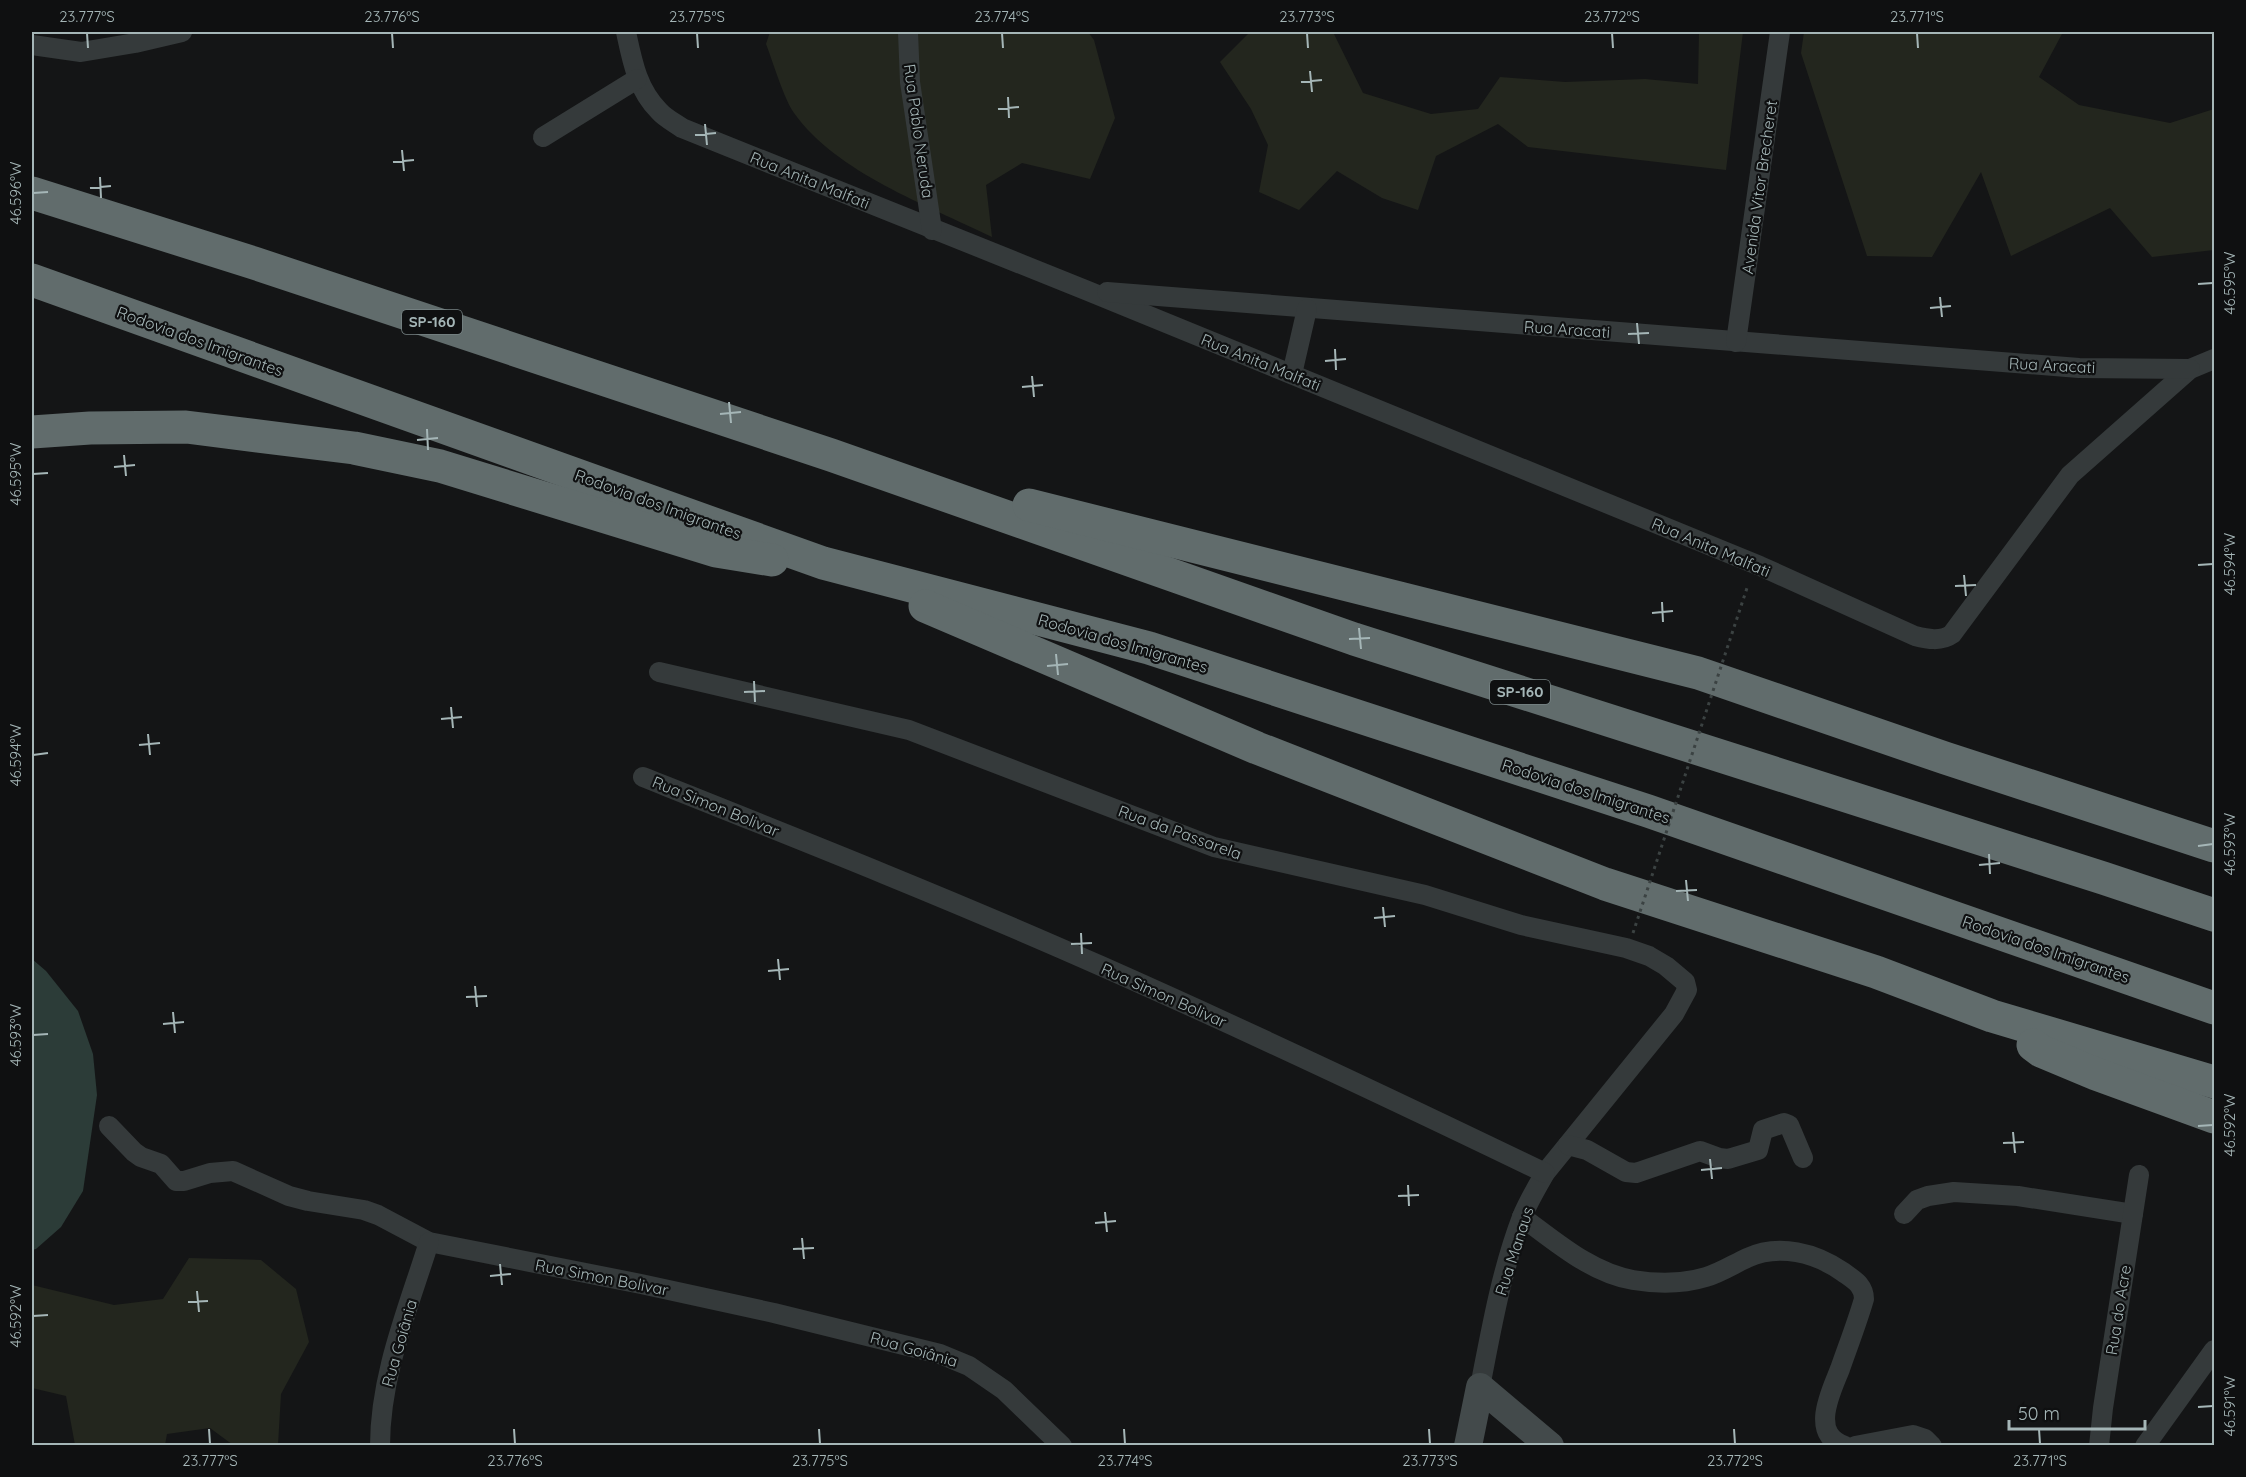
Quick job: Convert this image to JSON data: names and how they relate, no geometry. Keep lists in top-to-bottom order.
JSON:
{
  "streets": {
    "highway": ["SP-160", "Rodovia dos Imigrantes"],
    "street": [
      "Rua Pablo Neruda",
      "Rua Anita Malfati",
      "Avenida Vitor Brecheret",
      "Rua Aracati",
      "Rua Simon Bolivar",
      "Rua da Passarela",
      "Rua Manaus",
      "Rua do Acre",
      "Rua Goiânia"
    ]
  },
  "crossings": [
    ["Rua Pablo Neruda", "Rua Anita Malfati"],
    ["Rua Anita Malfati", "Rua Aracati"],
    ["Avenida Vitor Brecheret", "Rua Aracati"],
    ["Rua Simon Bolivar", "Rua Manaus"],
    ["Rua Simon Bolivar", "Rua Goiânia"],
    ["Rua da Passarela", "Rua Manaus"]
  ],
  "scale_bar": "50 m",
  "coordinates": [
    "23.777°S",
    "23.776°S",
    "23.775°S",
    "23.774°S",
    "23.773°S",
    "23.772°S",
    "23.771°S",
    "46.596°W",
    "46.595°W",
    "46.594°W",
    "46.593°W",
    "46.592°W",
    "46.591°W"
  ]
}
